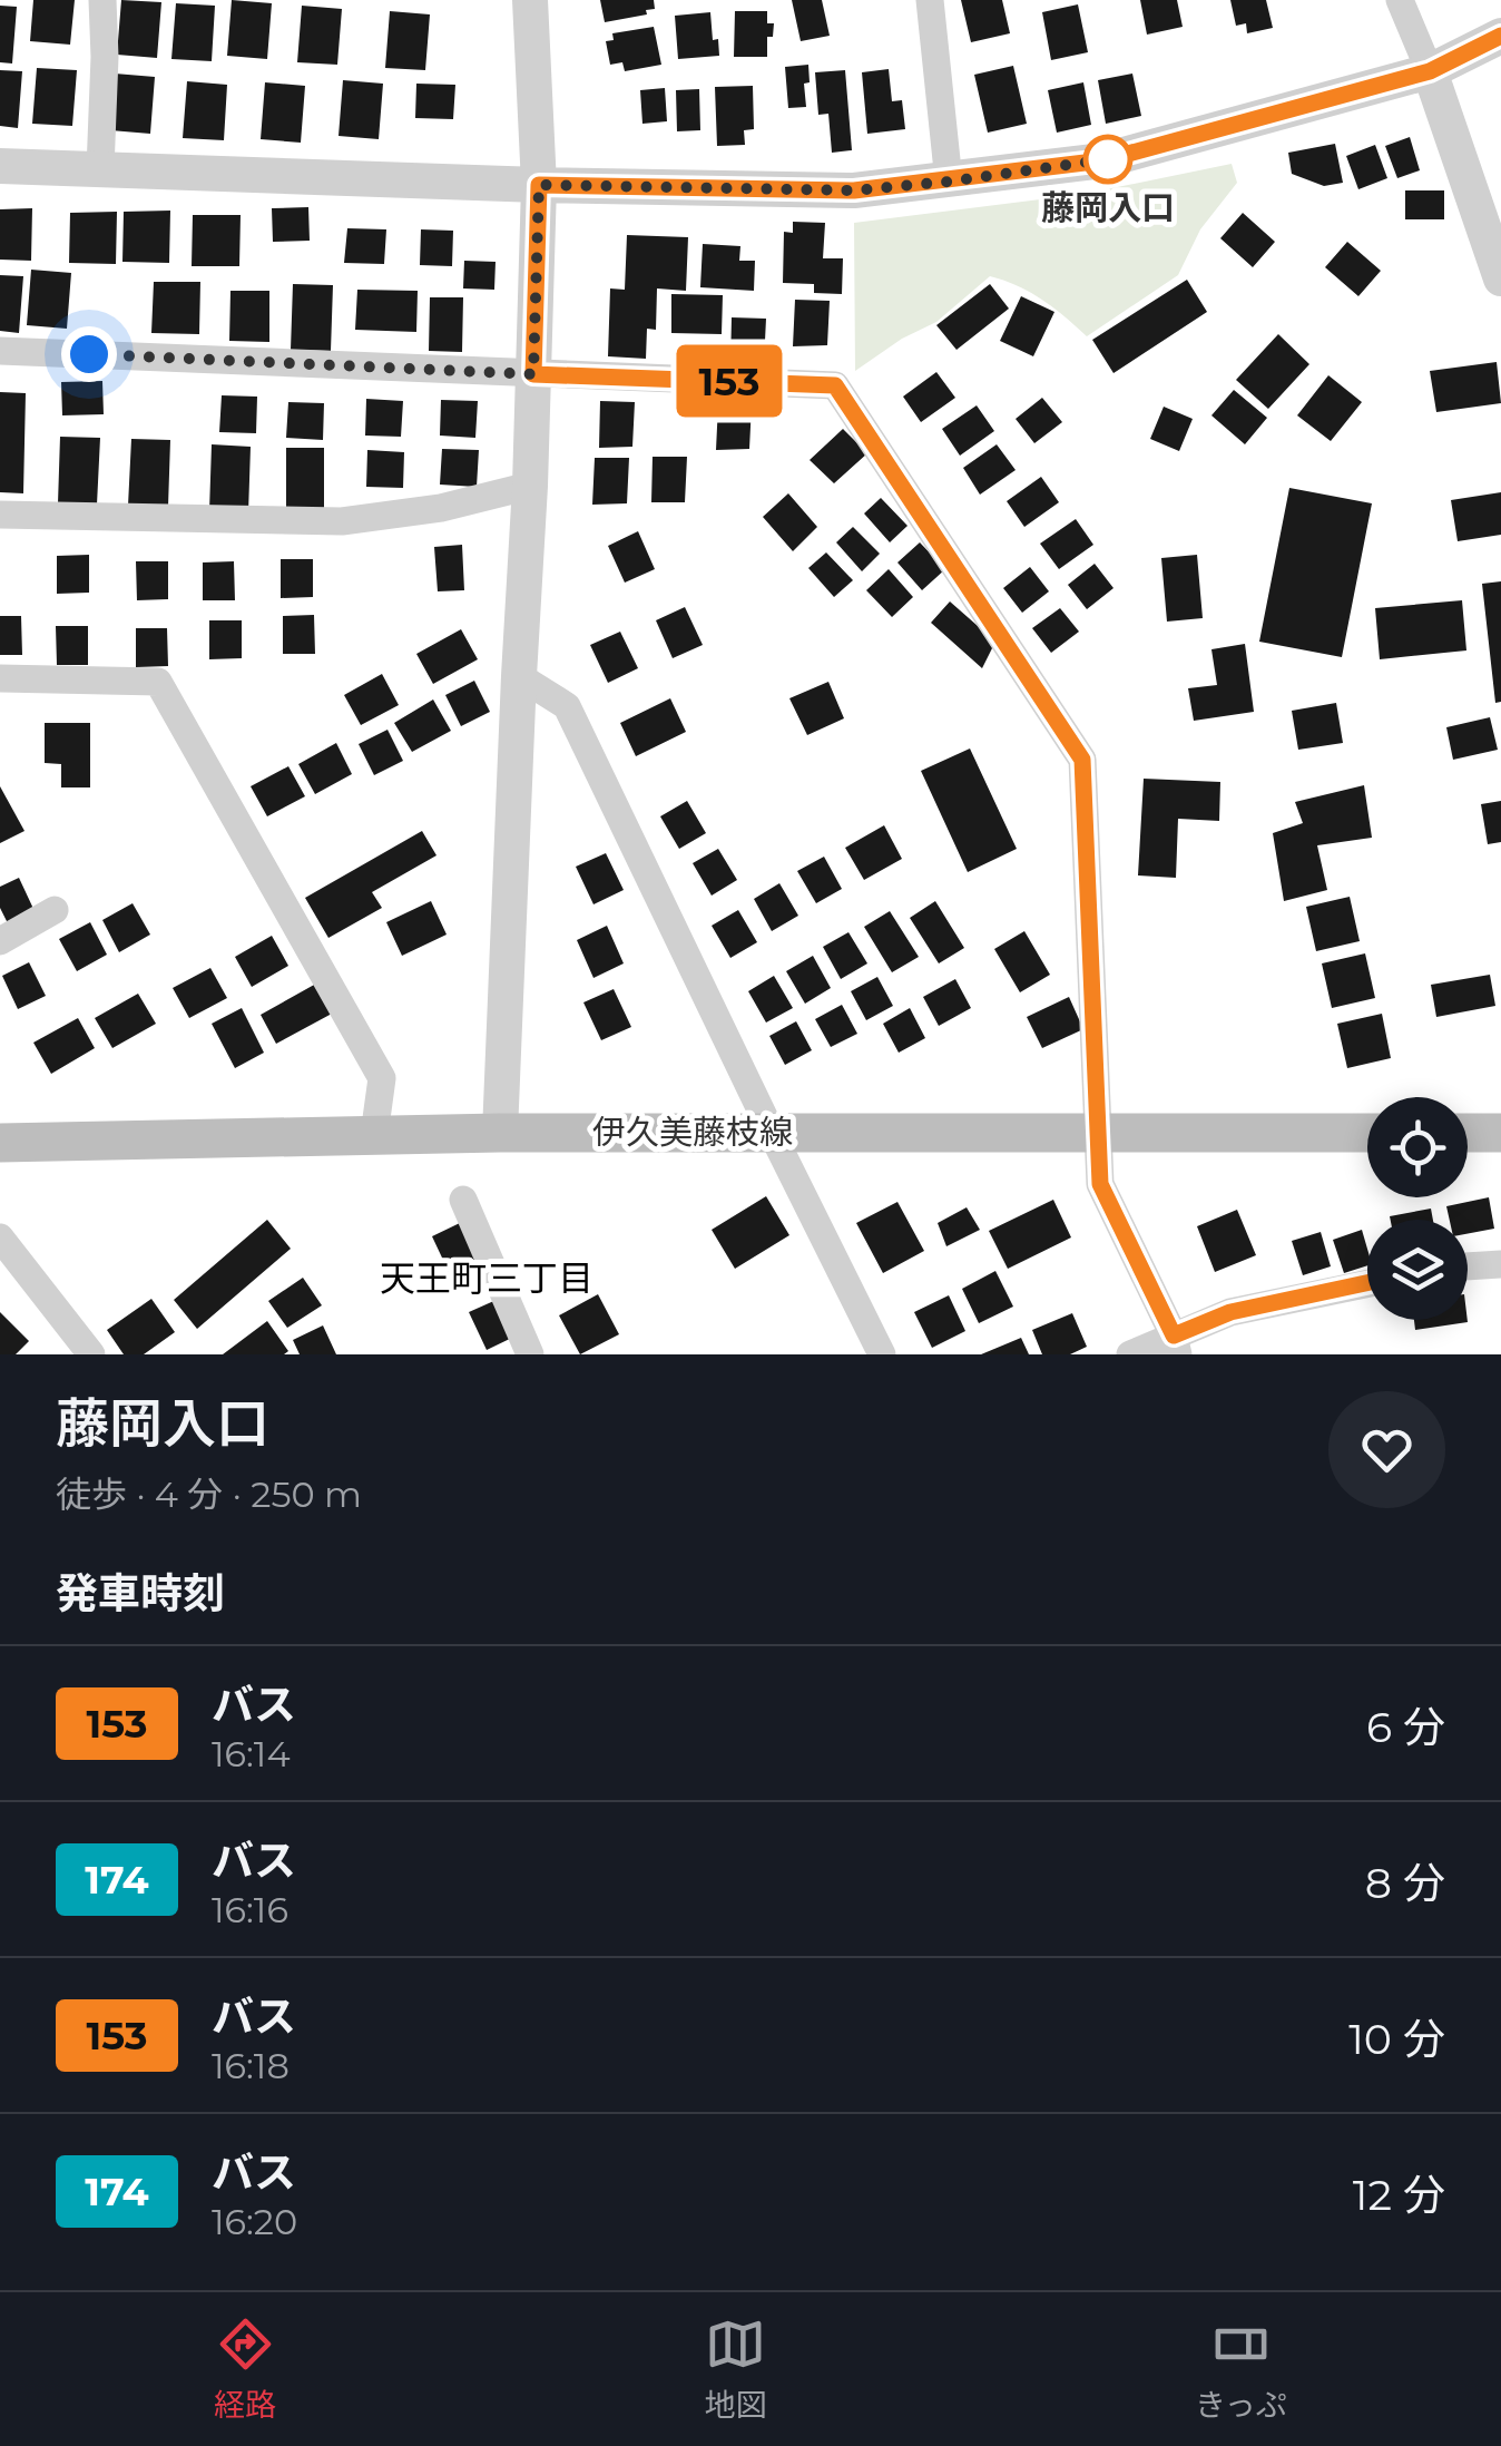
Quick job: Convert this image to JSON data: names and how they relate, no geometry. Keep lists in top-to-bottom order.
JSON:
{
  "streets": {
    "main road": ["伊久美藤枝線"]
  },
  "districts": ["天王町三丁目"],
  "places": ["藤岡入口"],
  "lines": ["bus line 153"],
  "page": {
    "on_map": "153",
    "heading": [
      ["藤岡入口", "徒歩 · 4 分 · 250 m"],
      "発車時刻"
    ],
    "list": [
      {
        "mark": "153",
        "name": "バス",
        "note": "16:14",
        "value": "6 分"
      },
      {
        "mark": "174",
        "name": "バス",
        "note": "16:16",
        "value": "8 分"
      },
      {
        "mark": "153",
        "name": "バス",
        "note": "16:18",
        "value": "10 分"
      },
      {
        "mark": "174",
        "name": "バス",
        "note": "16:20",
        "value": "12 分"
      }
    ],
    "tabs": ["経路", "地図", "きっぷ"]
  }
}
